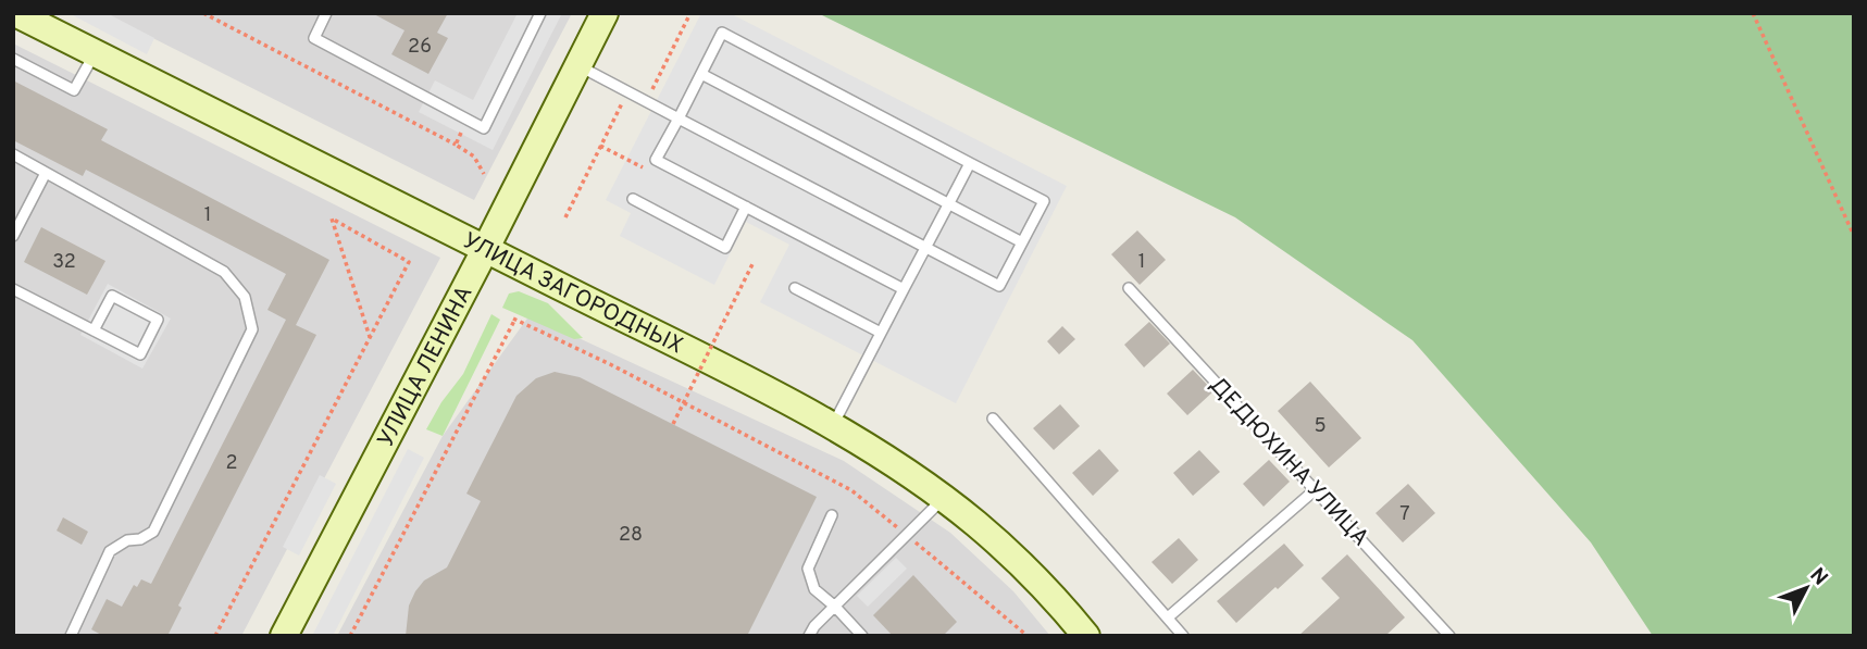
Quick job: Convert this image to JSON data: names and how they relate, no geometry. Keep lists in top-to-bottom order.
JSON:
{
  "streets": {
    "main road": ["УЛИЦА ЗАГОРОДНЫХ", "УЛИЦА ЛЕНИНА"],
    "lane": ["ДЕДЮХИНА УЛИЦА"]
  },
  "crossings": [
    ["УЛИЦА ЗАГОРОДНЫХ", "УЛИЦА ЛЕНИНА"]
  ],
  "house_numbers": [
    "26",
    "1",
    "32",
    "1",
    "5",
    "2",
    "7",
    "28"
  ],
  "north": "top right"
}
